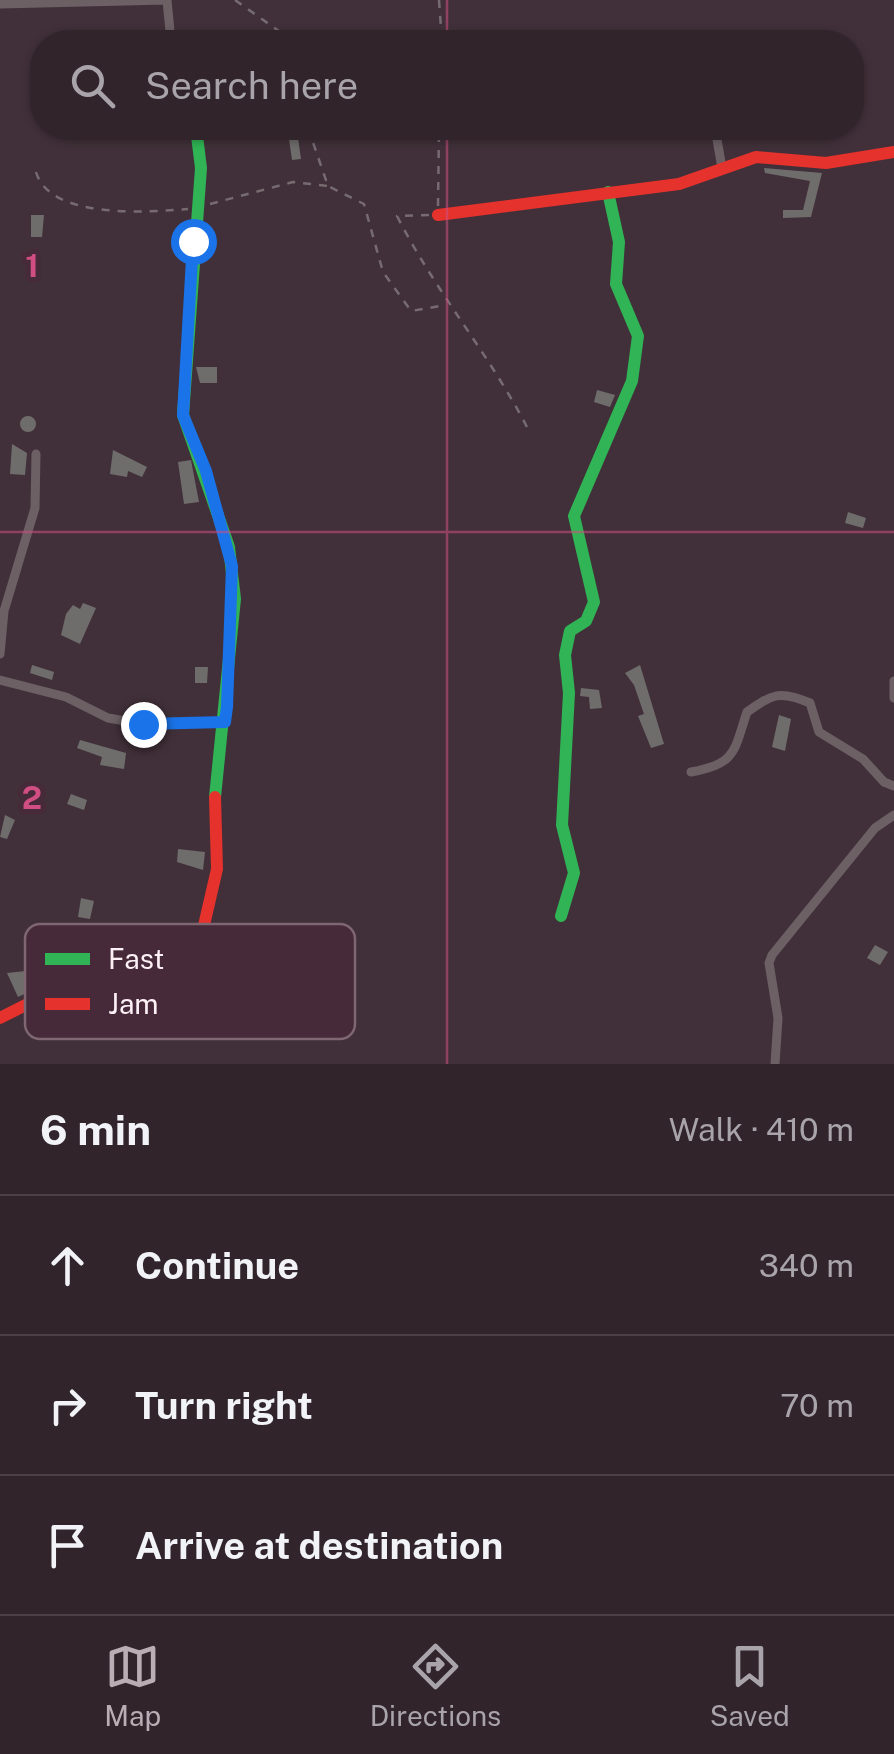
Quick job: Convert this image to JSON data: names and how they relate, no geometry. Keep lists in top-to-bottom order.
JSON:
{
  "legend": ["Fast", "Jam"],
  "page": {
    "search": "Search here",
    "heading": ["6 min", "Walk · 410 m"],
    "list": [
      ["Continue", "340 m"],
      ["Turn right", "70 m"],
      "Arrive at destination"
    ],
    "nav": ["Map", "Directions", "Saved"]
  },
  "grid": {
    "rows": ["1", "2"]
  }
}
